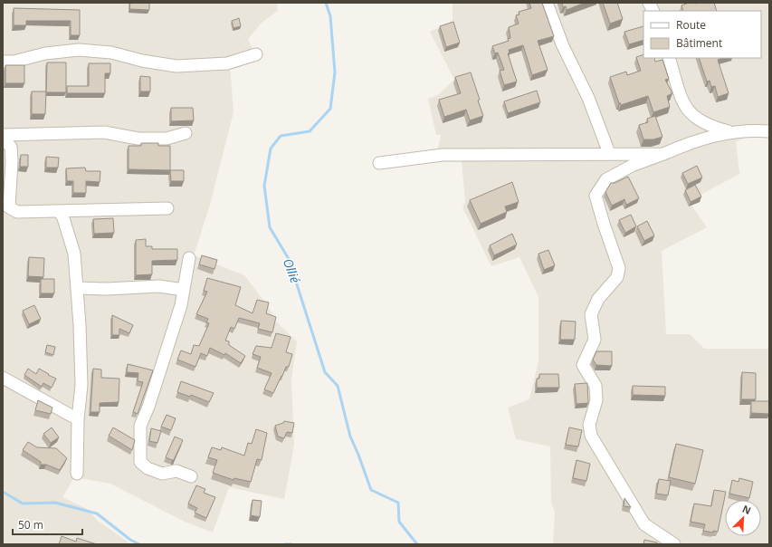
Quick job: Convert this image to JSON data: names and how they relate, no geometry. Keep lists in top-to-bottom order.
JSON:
{
  "water": ["Ollié"],
  "legend": ["Route", "Bâtiment"],
  "scale_bar": "50 m",
  "north": "top right"
}
